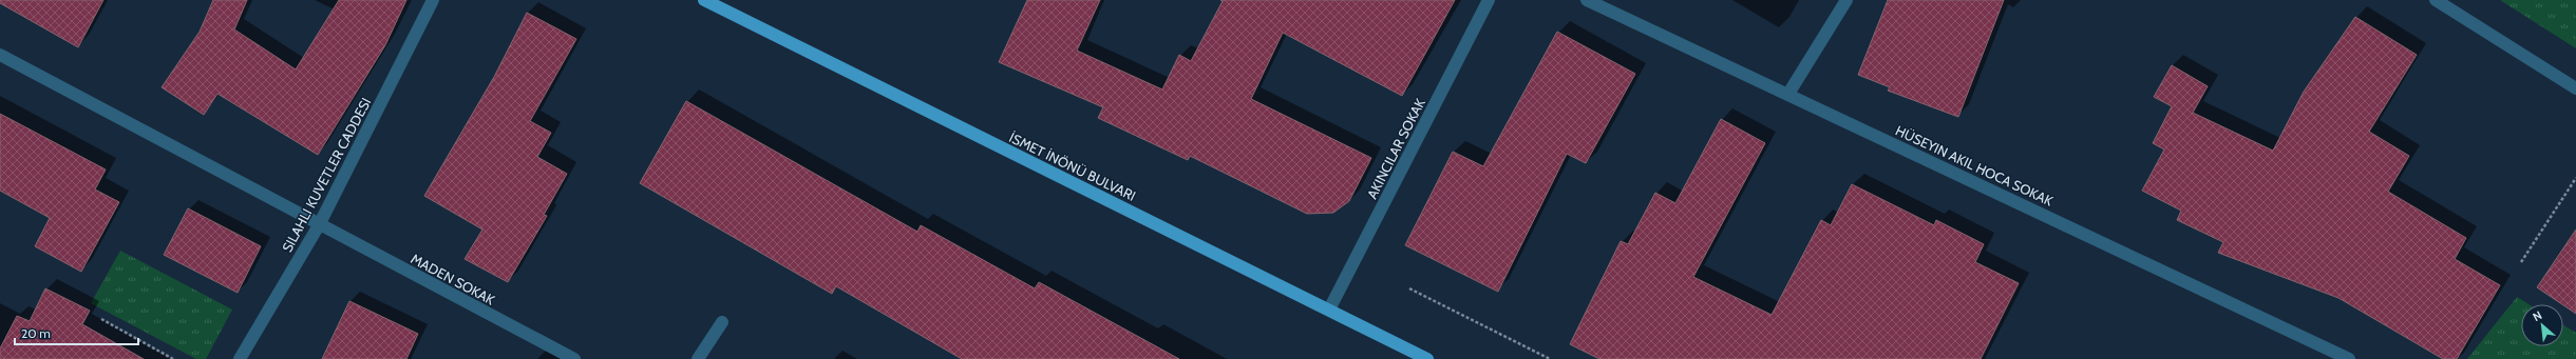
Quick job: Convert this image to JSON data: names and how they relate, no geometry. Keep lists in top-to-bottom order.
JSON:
{
  "streets": {
    "street": ["MADEN SOKAK"]
  },
  "scale_bar": "20 m",
  "north": "top left"
}
